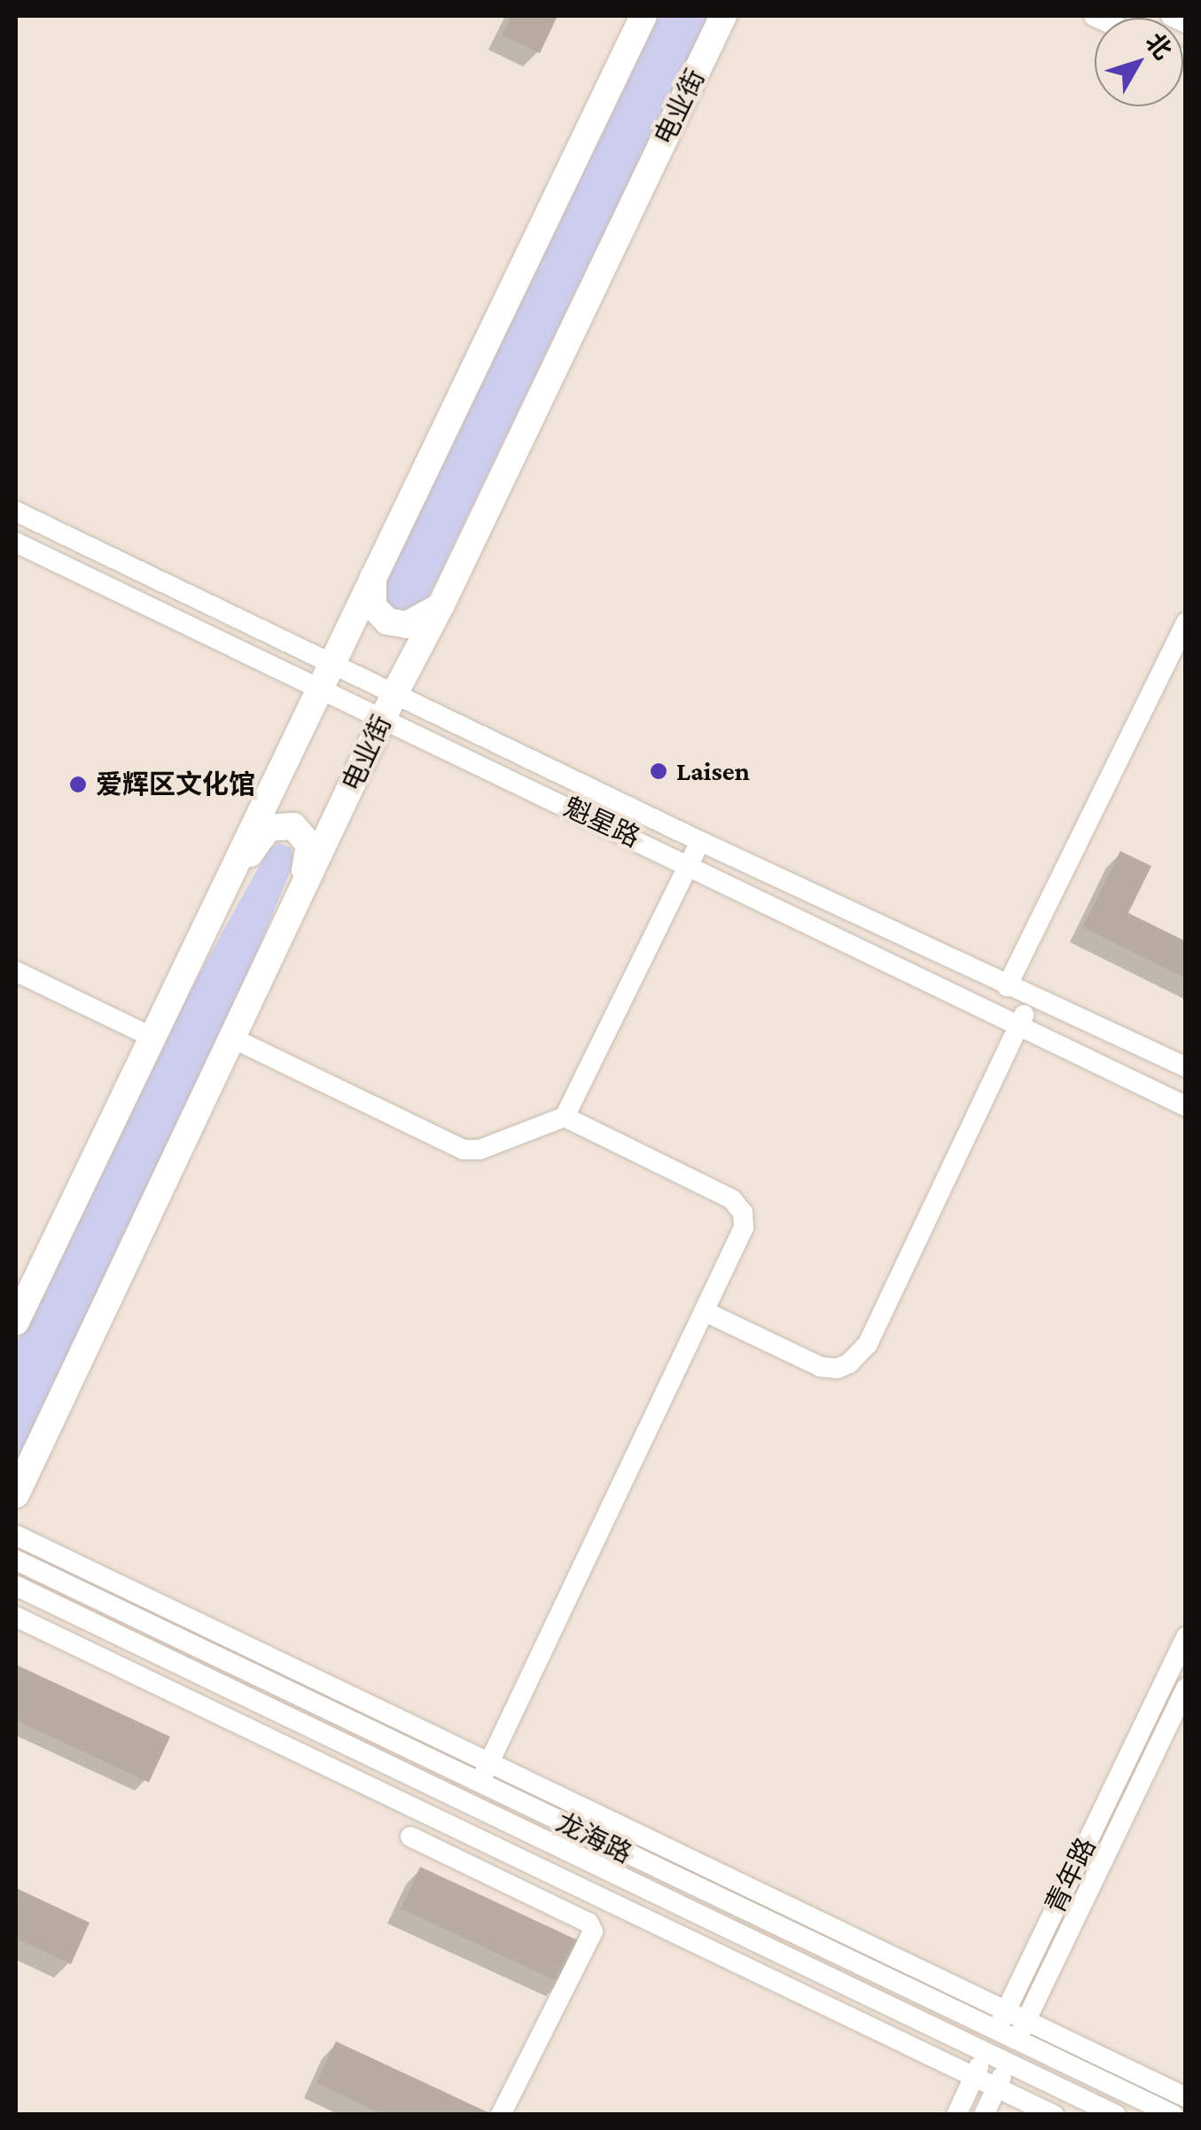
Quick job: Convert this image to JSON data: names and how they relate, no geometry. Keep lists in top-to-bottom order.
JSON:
{
  "streets": {
    "main road": ["电业街"],
    "street": ["魁星路", "龙海路", "青年路"]
  },
  "crossings": [
    ["电业街", "魁星路"],
    ["龙海路", "青年路"]
  ],
  "places": ["Laisen", "爱辉区文化馆"],
  "north": "top right"
}
